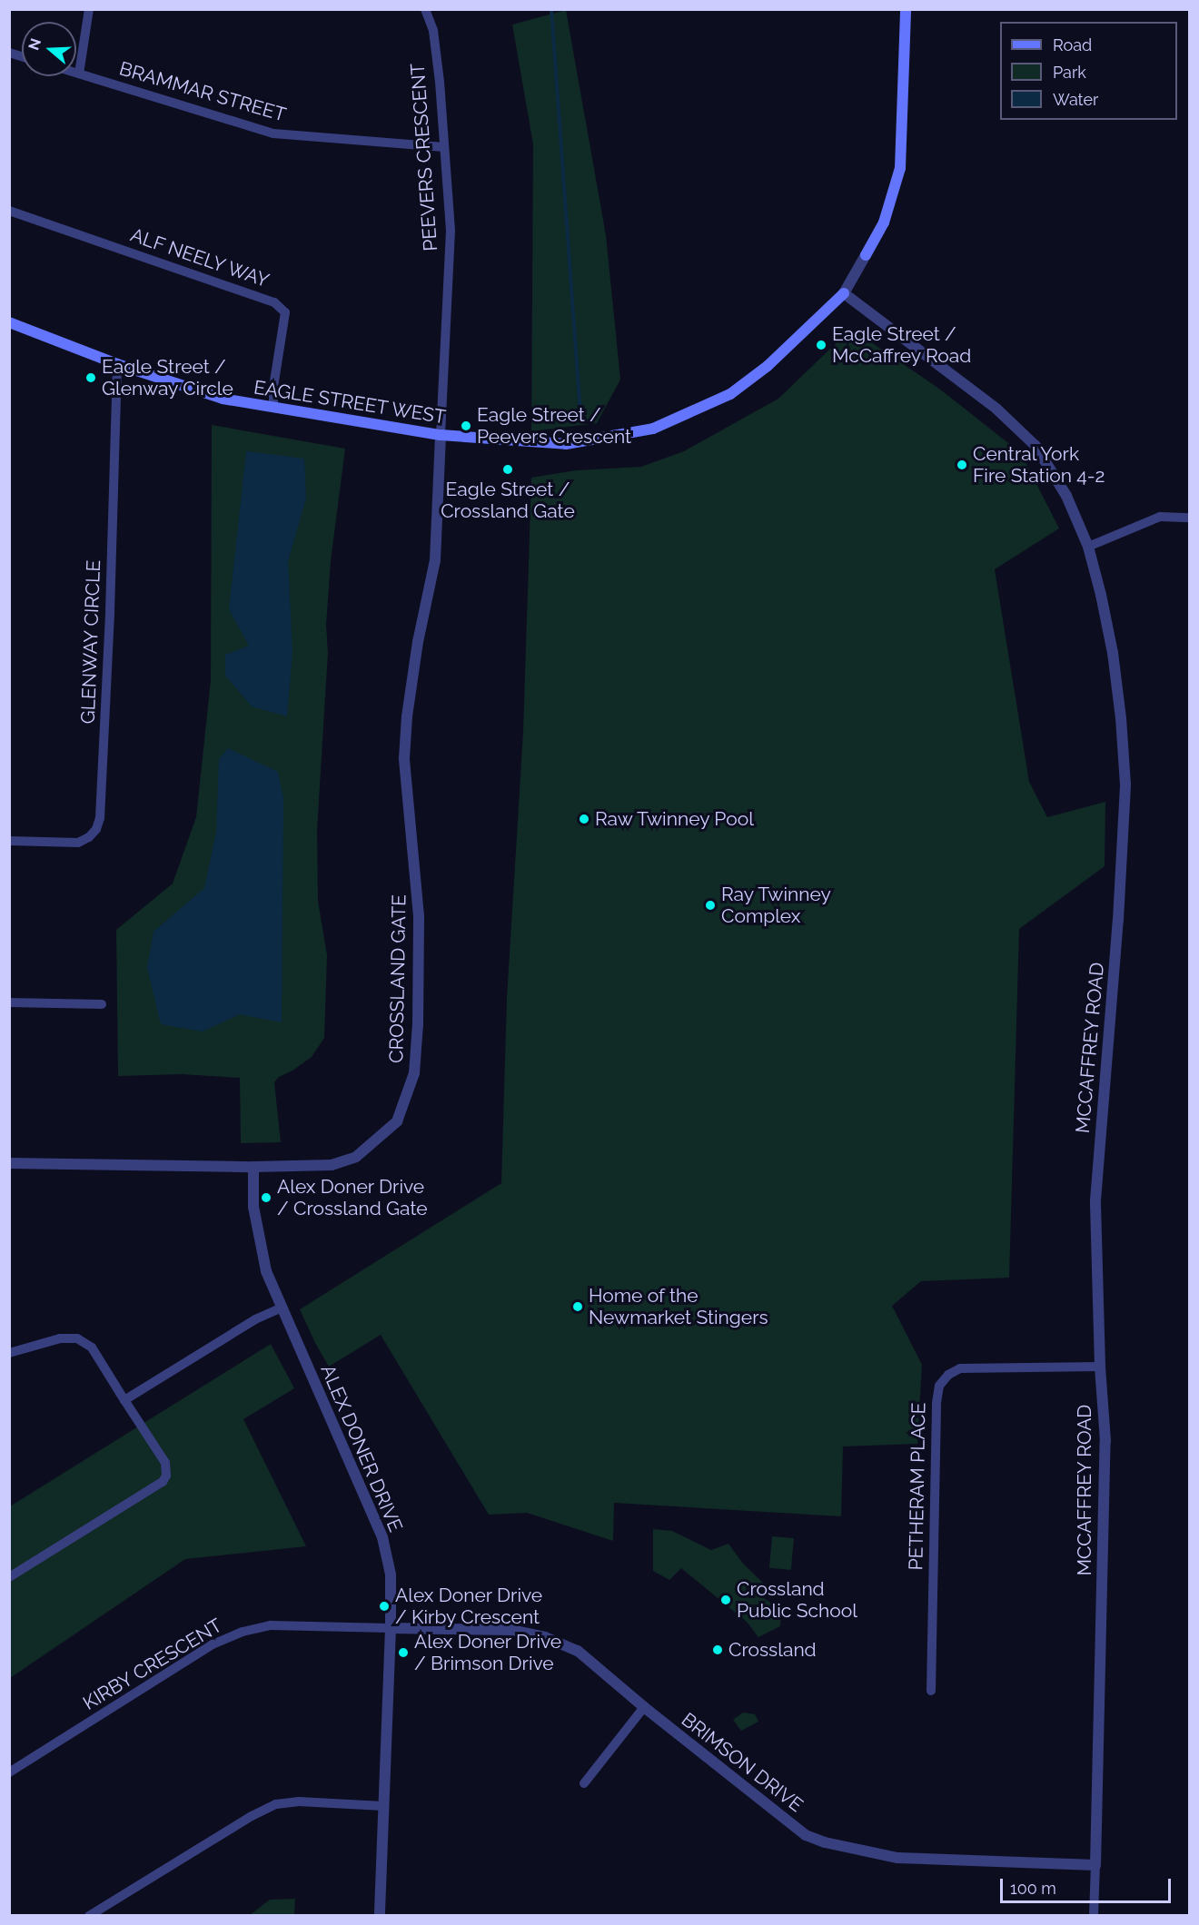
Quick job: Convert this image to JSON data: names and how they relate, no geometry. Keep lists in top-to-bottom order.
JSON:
{
  "streets": {
    "main road": ["EAGLE STREET WEST"],
    "street": [
      "BRAMMAR STREET",
      "PEEVERS CRESCENT",
      "ALF NEELY WAY",
      "GLENWAY CIRCLE",
      "CROSSLAND GATE",
      "MCCAFFREY ROAD",
      "ALEX DONER DRIVE",
      "PETHERAM PLACE",
      "KIRBY CRESCENT",
      "BRIMSON DRIVE"
    ]
  },
  "crossings": [
    ["BRAMMAR STREET", "PEEVERS CRESCENT"],
    ["PEEVERS CRESCENT", "EAGLE STREET WEST"],
    ["PEEVERS CRESCENT", "CROSSLAND GATE"],
    ["ALF NEELY WAY", "EAGLE STREET WEST"],
    ["EAGLE STREET WEST", "GLENWAY CIRCLE"],
    ["EAGLE STREET WEST", "CROSSLAND GATE"],
    ["EAGLE STREET WEST", "MCCAFFREY ROAD"],
    ["CROSSLAND GATE", "ALEX DONER DRIVE"],
    ["MCCAFFREY ROAD", "PETHERAM PLACE"],
    ["MCCAFFREY ROAD", "BRIMSON DRIVE"],
    ["ALEX DONER DRIVE", "KIRBY CRESCENT"],
    ["ALEX DONER DRIVE", "BRIMSON DRIVE"],
    ["KIRBY CRESCENT", "BRIMSON DRIVE"]
  ],
  "places": [
    "Eagle Street / McCaffrey Road",
    "Eagle Street / Glenway Circle",
    "Eagle Street / Peevers Crescent",
    "Central York Fire Station 4-2",
    "Eagle Street / Crossland Gate",
    "Raw Twinney Pool",
    "Ray Twinney Complex",
    "Alex Doner Drive / Crossland Gate",
    "Home of the Newmarket Stingers",
    "Crossland Public School",
    "Alex Doner Drive / Kirby Crescent",
    "Crossland",
    "Alex Doner Drive / Brimson Drive"
  ],
  "legend": ["Road", "Park", "Water"],
  "scale_bar": "100 m",
  "north": "left"
}
